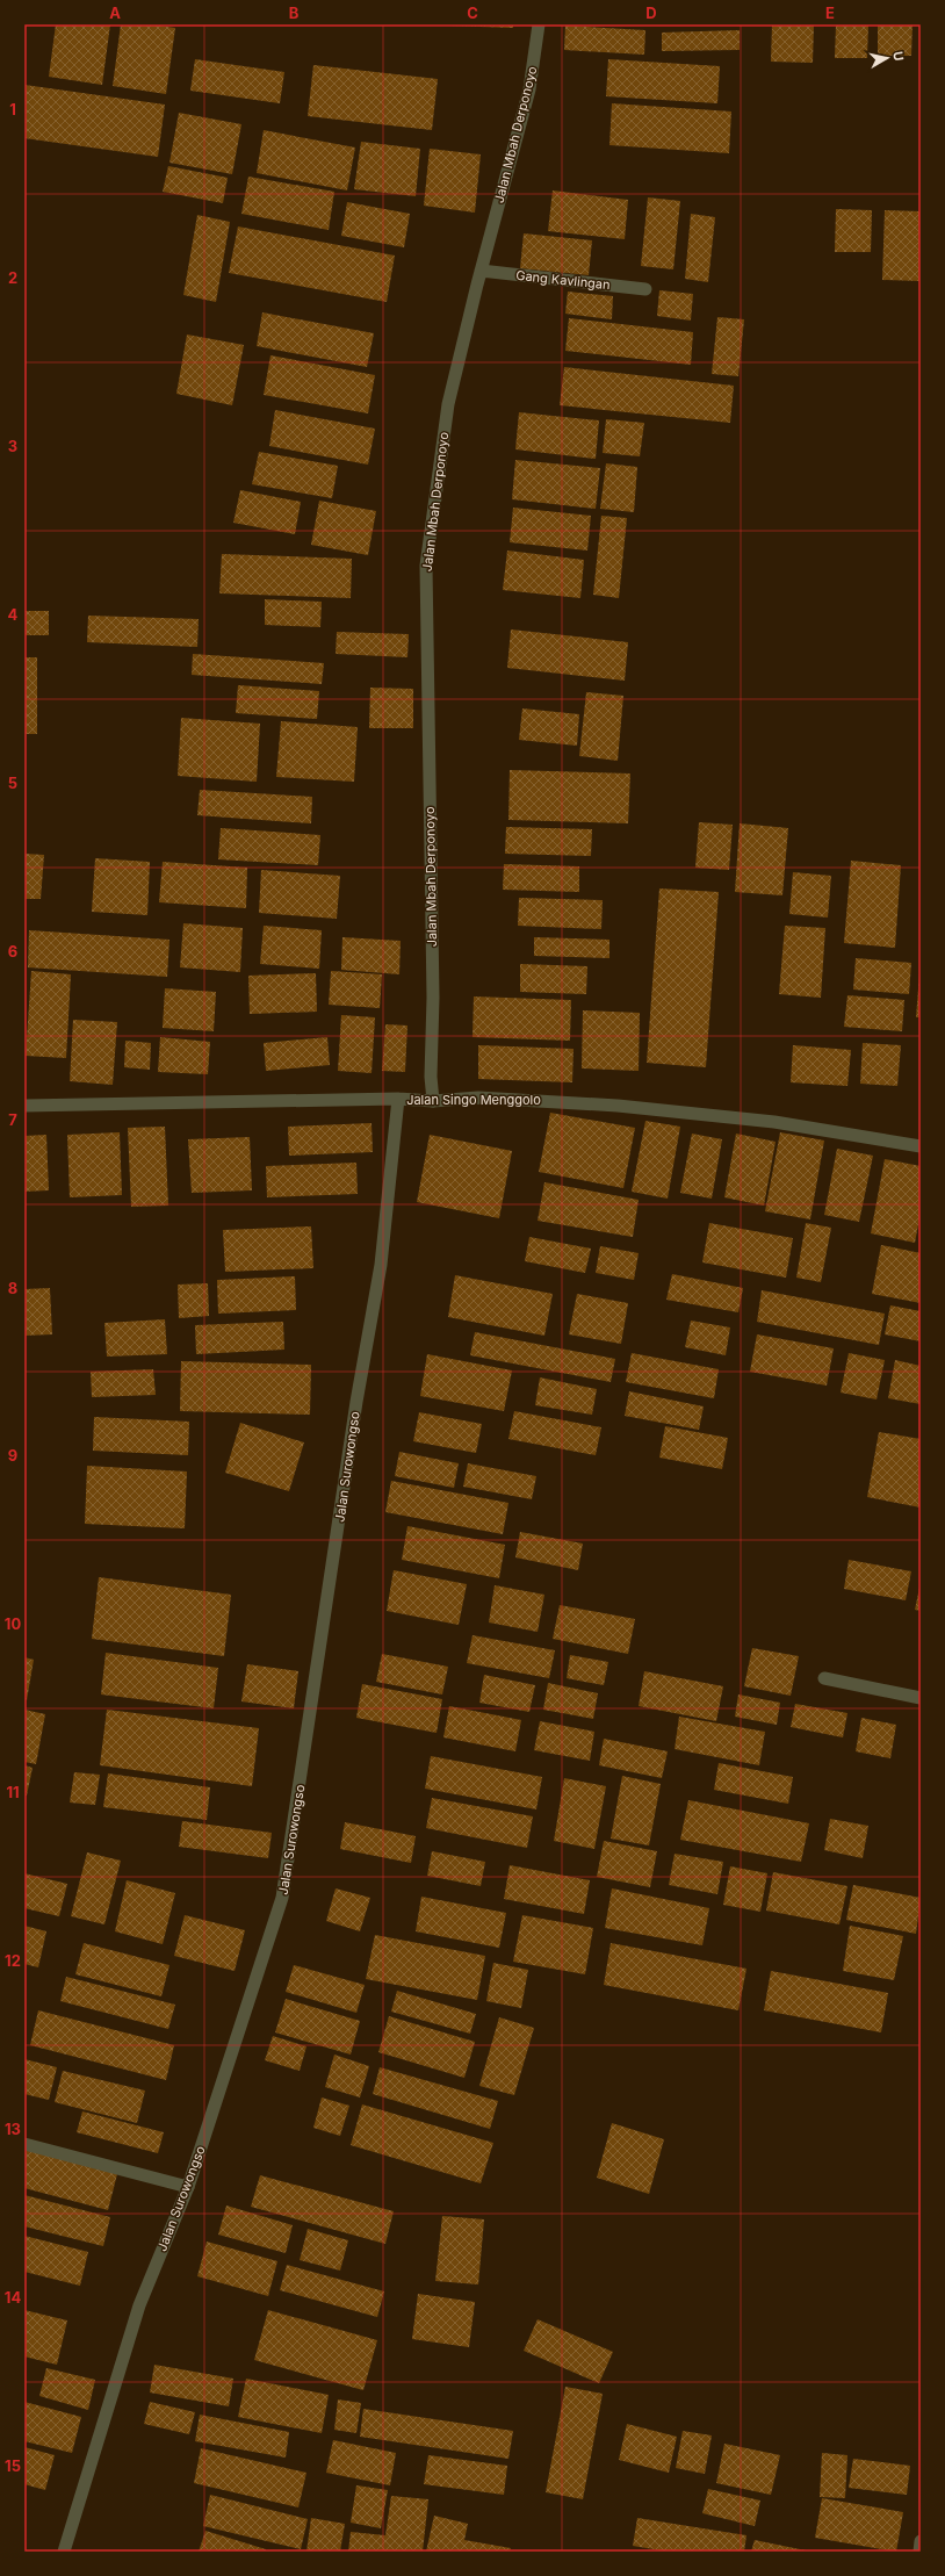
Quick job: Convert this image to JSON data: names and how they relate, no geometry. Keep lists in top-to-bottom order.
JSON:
{
  "streets": {
    "street": [
      "Jalan Mbah Derponoyo",
      "Gang Kavlingan",
      "Jalan Singo Menggolo",
      "Jalan Surowongso"
    ]
  },
  "crossings": [
    ["Jalan Mbah Derponoyo", "Gang Kavlingan"],
    ["Jalan Mbah Derponoyo", "Jalan Singo Menggolo"],
    ["Jalan Singo Menggolo", "Jalan Surowongso"]
  ],
  "north": "right",
  "grid": {
    "columns": [
      "A",
      "B",
      "C",
      "D",
      "E"
    ],
    "rows": [
      "1",
      "2",
      "3",
      "4",
      "5",
      "6",
      "7",
      "8",
      "9",
      "10",
      "11",
      "12",
      "13",
      "14",
      "15"
    ]
  }
}
